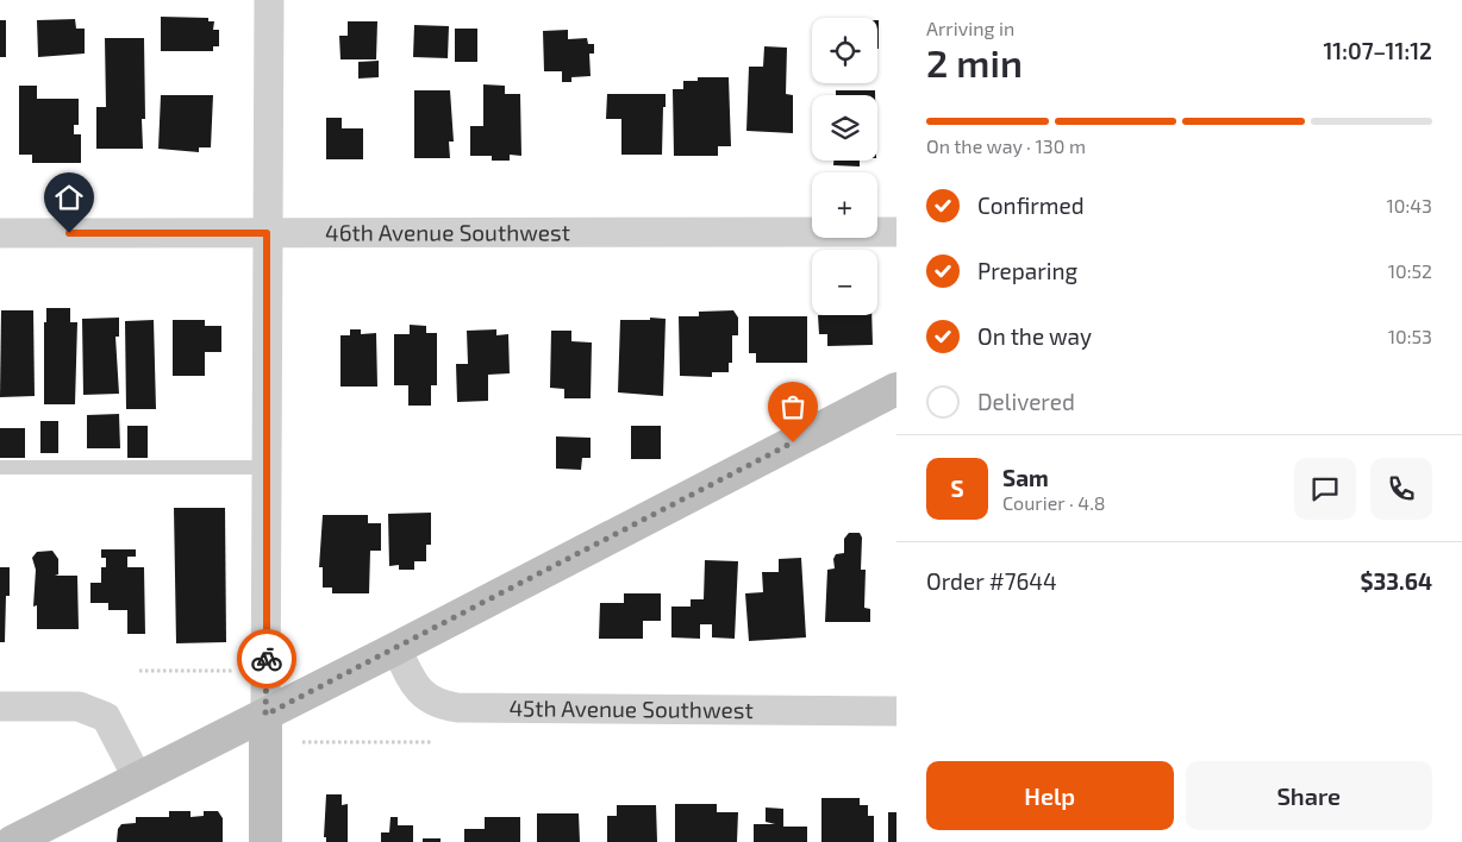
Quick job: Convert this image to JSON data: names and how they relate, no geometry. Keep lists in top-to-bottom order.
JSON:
{
  "streets": {
    "street": ["46th Avenue Southwest", "45th Avenue Southwest"]
  },
  "page": {
    "heading": ["2 min", "Arriving in", "11:07–11:12"],
    "panel": [
      "Sam",
      "Courier · 4.8",
      "Order #7644",
      "$33.64"
    ],
    "map_buttons": ["+", "−"],
    "bar": "On the way · 130 m",
    "list": [
      ["Confirmed", "10:43"],
      ["Preparing", "10:52"],
      ["On the way", "10:53"],
      "Delivered"
    ],
    "round": "S",
    "buttons": ["Help", "Share"]
  }
}
